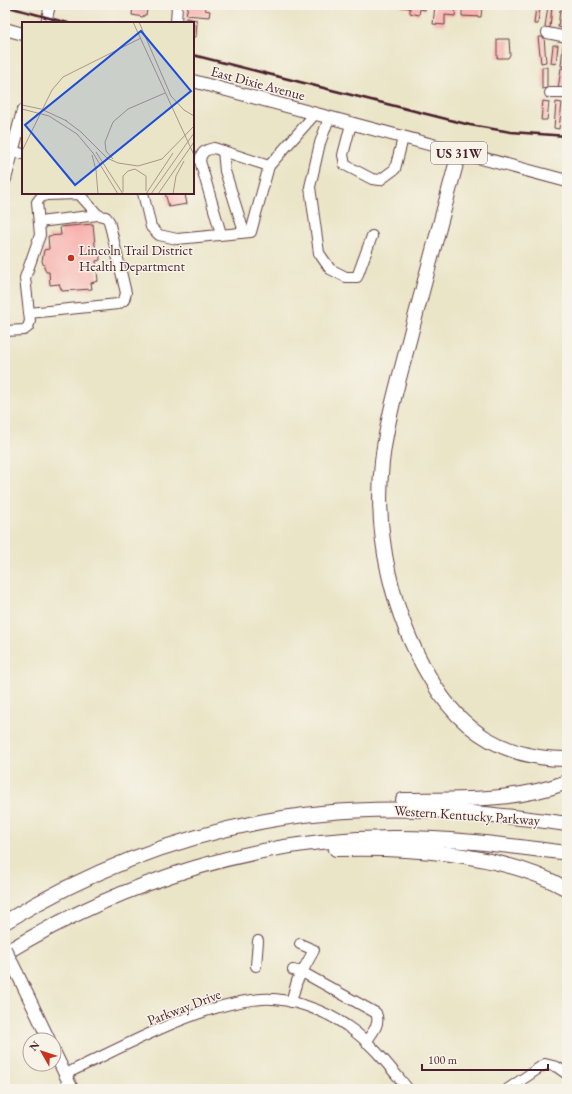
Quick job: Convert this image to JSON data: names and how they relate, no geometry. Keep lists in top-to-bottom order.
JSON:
{
  "streets": {
    "highway": ["Western Kentucky Parkway"],
    "main road": ["East Dixie Avenue", "US 31W"],
    "street": ["Parkway Drive"]
  },
  "crossings": [
    ["East Dixie Avenue", "US 31W"]
  ],
  "places": ["Lincoln Trail District Health Department"],
  "scale_bar": "100 m",
  "north": "top left"
}
